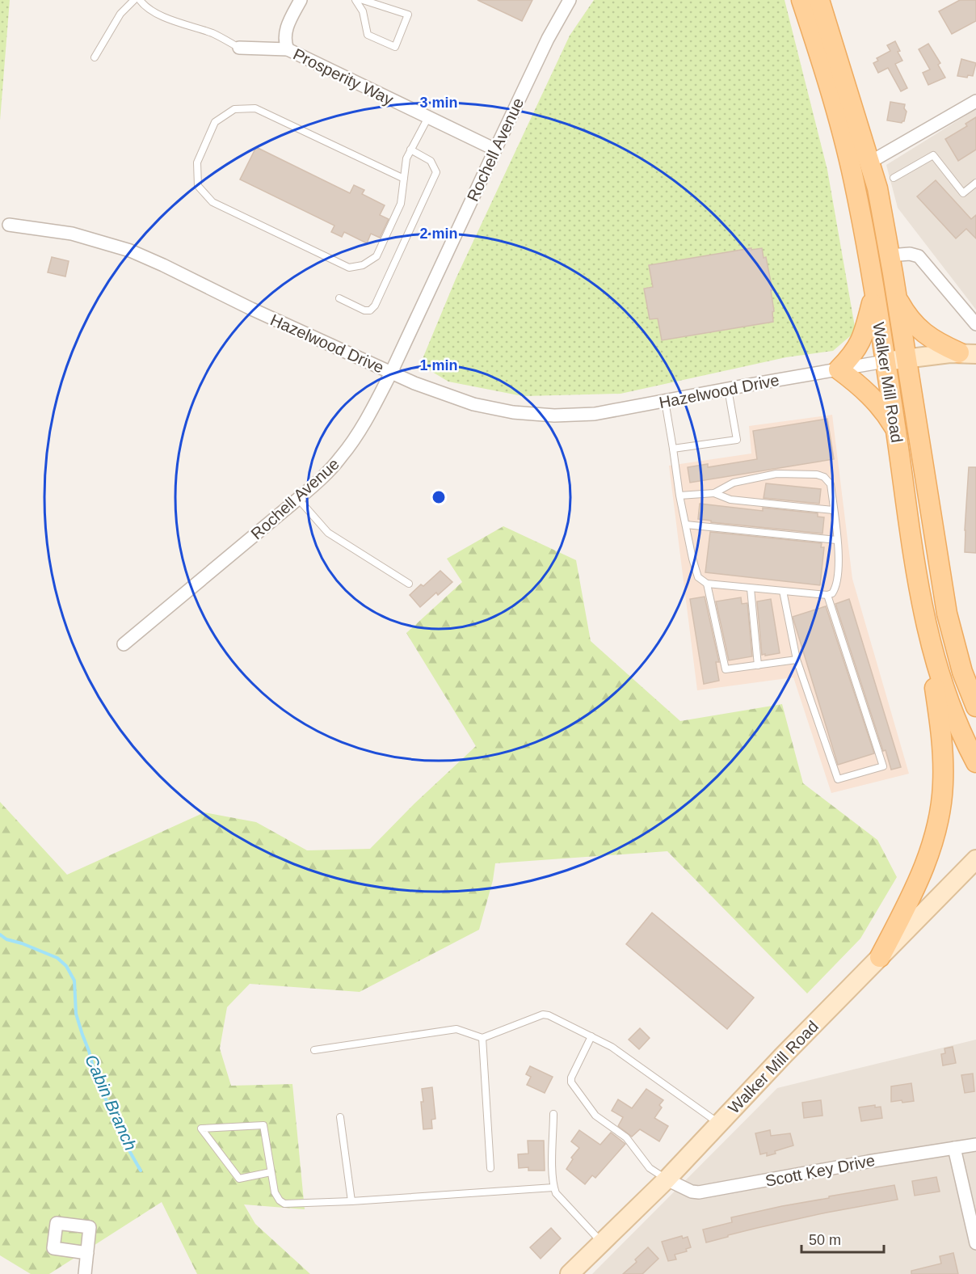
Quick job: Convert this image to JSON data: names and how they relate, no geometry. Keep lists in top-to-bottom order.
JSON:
{
  "streets": {
    "main road": ["Walker Mill Road"],
    "street": [
      "Prosperity Way",
      "Rochell Avenue",
      "Hazelwood Drive",
      "Scott Key Drive"
    ]
  },
  "crossings": [
    ["Prosperity Way", "Rochell Avenue"],
    ["Rochell Avenue", "Hazelwood Drive"],
    ["Hazelwood Drive", "Walker Mill Road"],
    ["Walker Mill Road", "Scott Key Drive"]
  ],
  "water": ["Cabin Branch"],
  "scale_bar": "50 m",
  "rings": ["3 min", "2 min", "1 min"]
}
